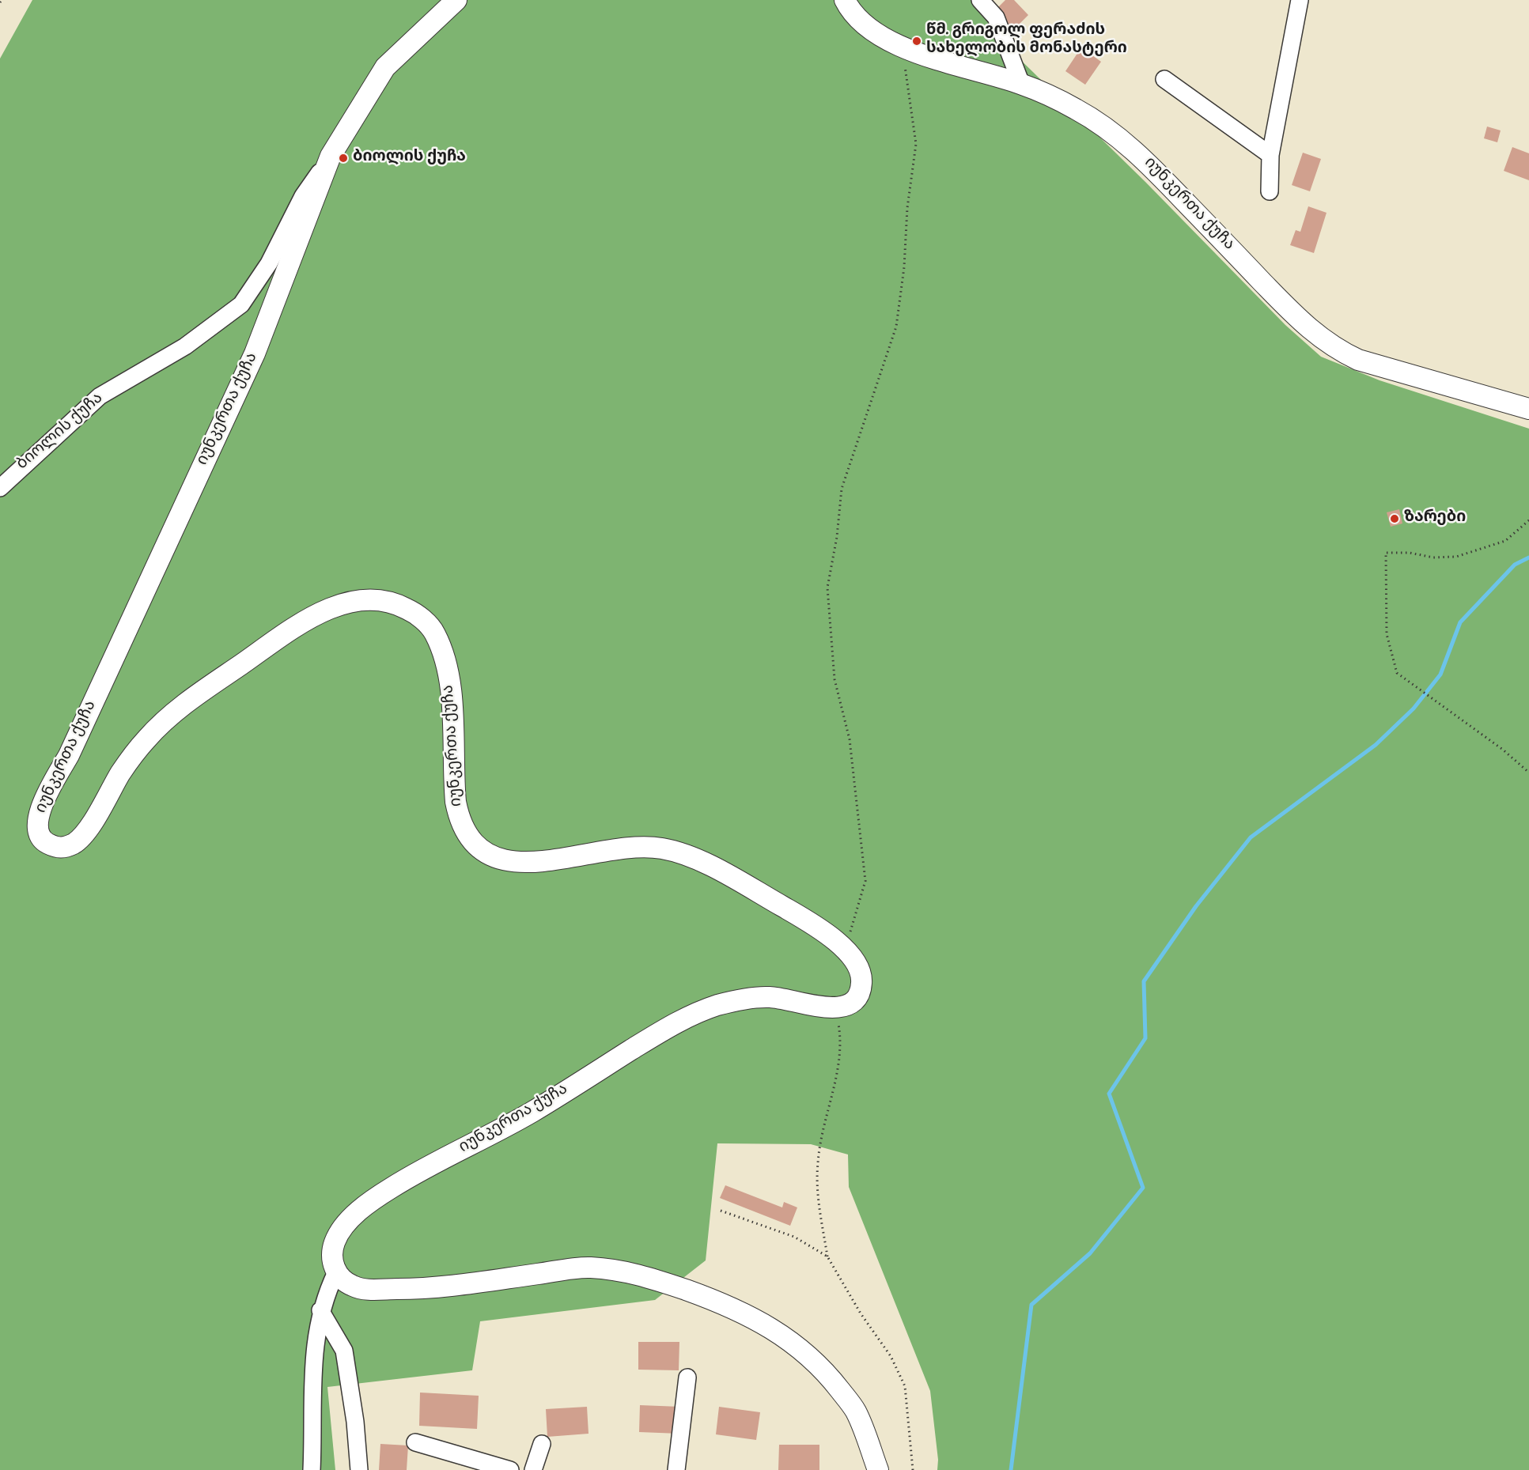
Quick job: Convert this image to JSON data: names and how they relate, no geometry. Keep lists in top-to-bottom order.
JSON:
{
  "streets": {
    "main road": ["იუნკერთა ქუჩა"],
    "street": ["ბიოლის ქუჩა"]
  },
  "crossings": [
    ["იუნკერთა ქუჩა", "ბიოლის ქუჩა"]
  ],
  "places": ["წმ. გრიგოლ ფერაძის სახელობის მონასტერი", "ბიოლის ქუჩა", "ზარები"]
}
